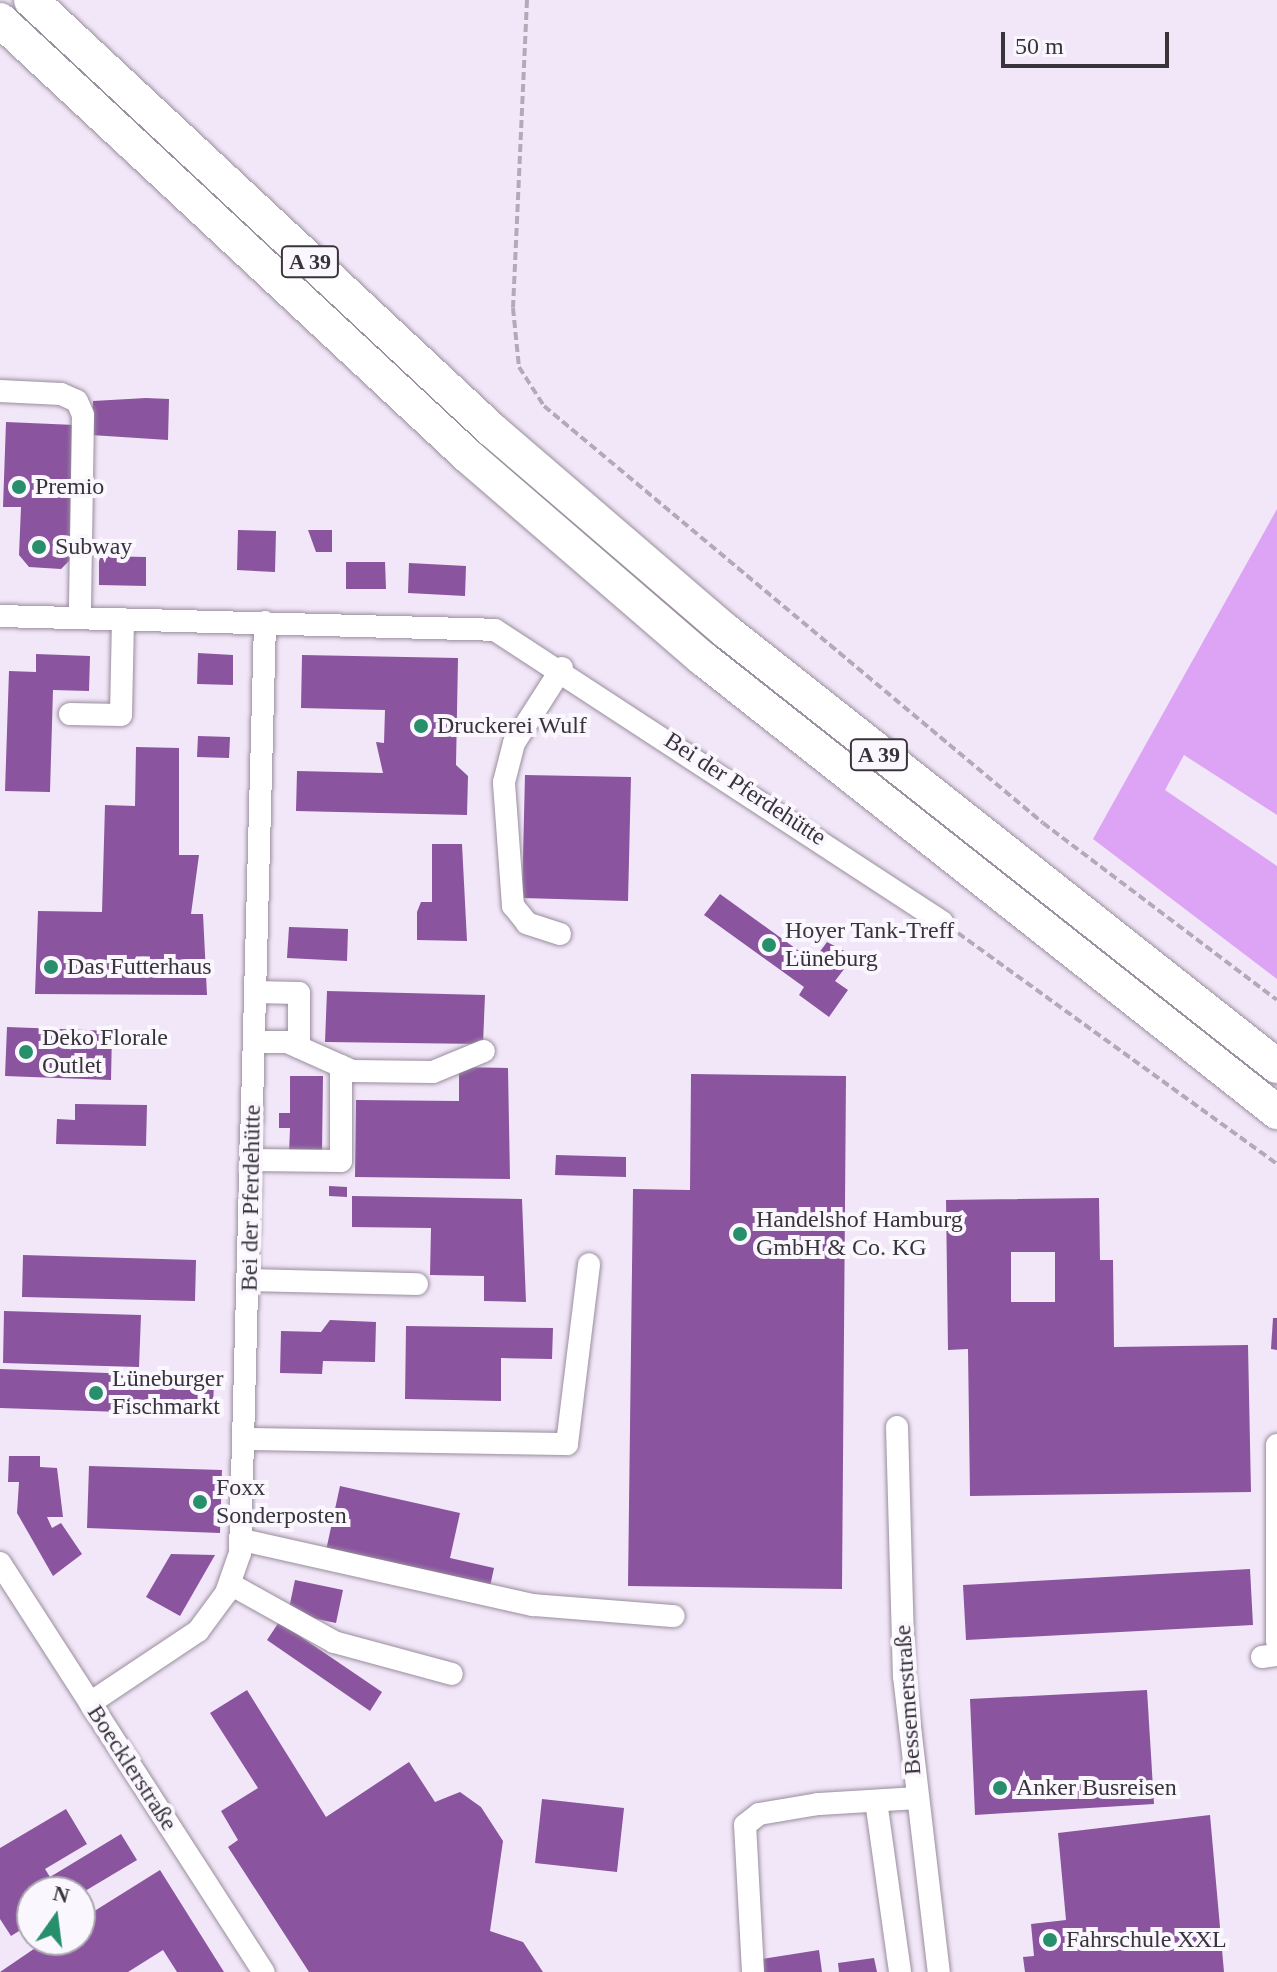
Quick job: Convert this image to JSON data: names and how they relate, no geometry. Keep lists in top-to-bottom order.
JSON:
{
  "streets": {
    "highway": ["A 39"],
    "street": ["Bei der Pferdehütte", "Bessemerstraße", "Boecklerstraße"]
  },
  "crossings": [
    ["Bei der Pferdehütte", "Boecklerstraße"]
  ],
  "places": [
    "Premio",
    "Subway",
    "Druckerei Wulf",
    "Hoyer Tank-Treff Lüneburg",
    "Das Futterhaus",
    "Deko Florale Outlet",
    "Handelshof Hamburg GmbH & Co. KG",
    "Lüneburger Fischmarkt",
    "Foxx Sonderposten",
    "Anker Busreisen",
    "Fahrschule XXL"
  ],
  "scale_bar": "50 m",
  "north": "top"
}
